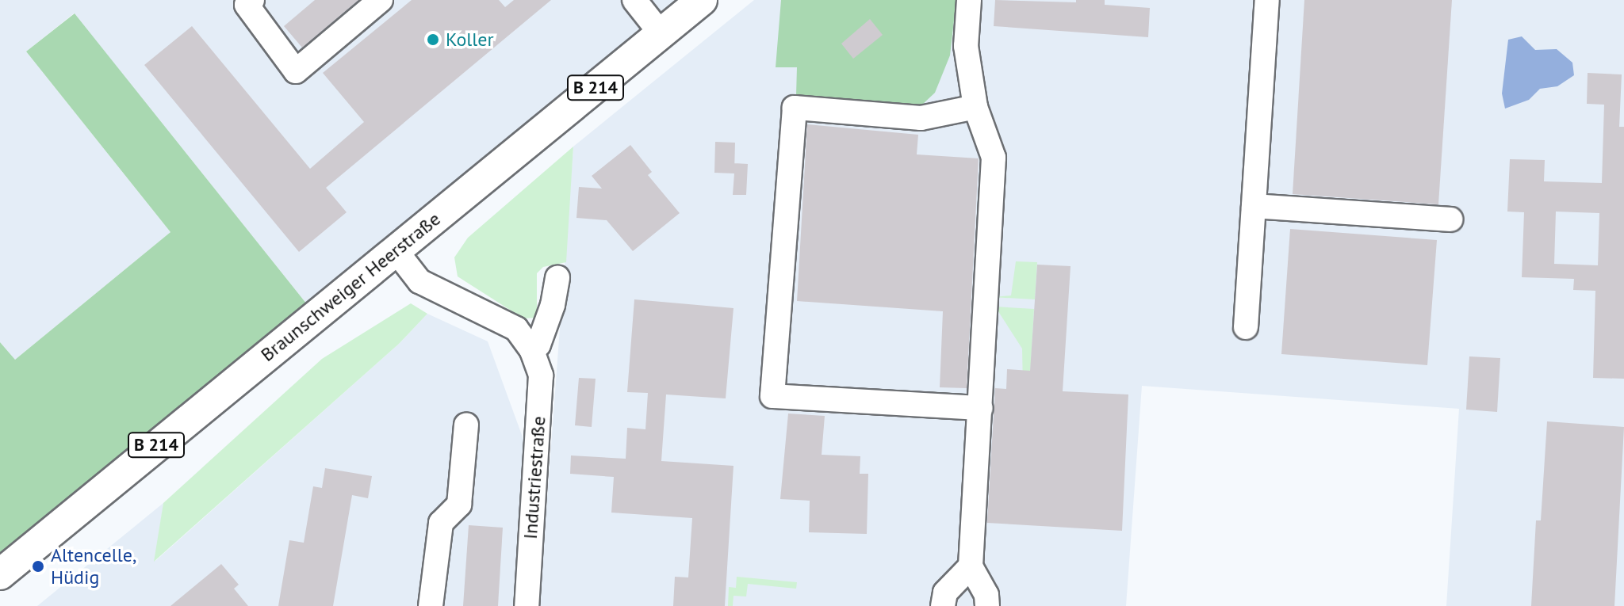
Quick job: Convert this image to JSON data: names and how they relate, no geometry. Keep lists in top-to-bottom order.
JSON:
{
  "streets": {
    "main road": ["B 214", "Braunschweiger Heerstraße"],
    "street": ["Industriestraße"]
  },
  "crossings": [
    ["Braunschweiger Heerstraße", "Industriestraße"]
  ],
  "places": ["Koller", "Altencelle, Hüdig"]
}
